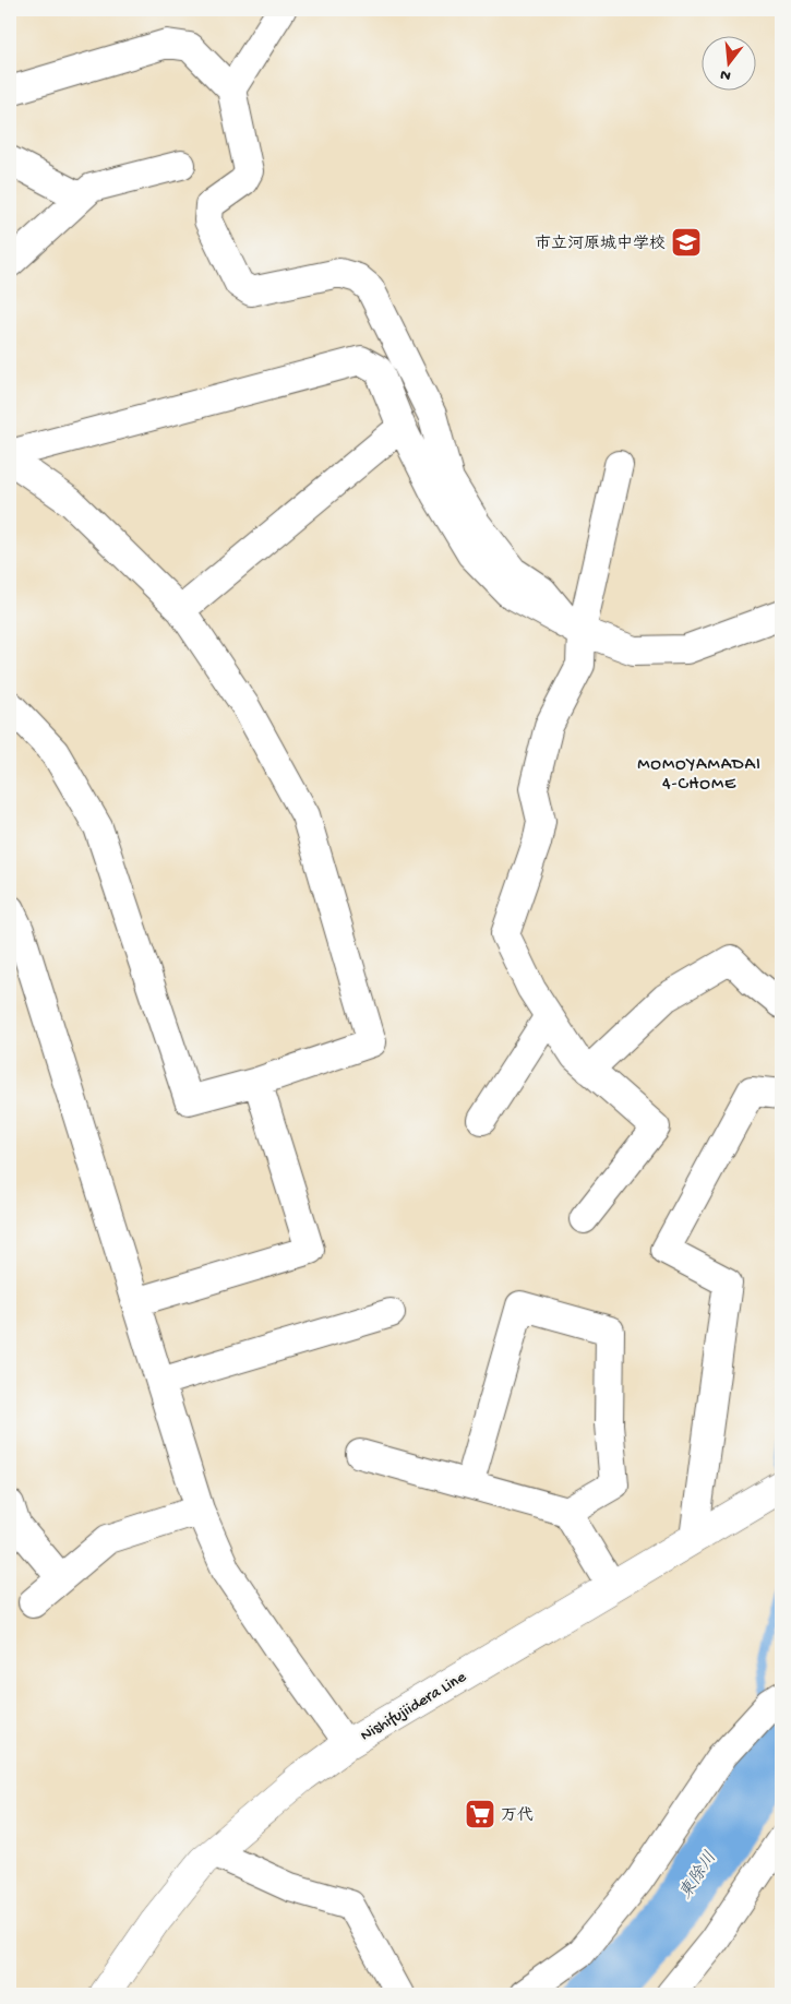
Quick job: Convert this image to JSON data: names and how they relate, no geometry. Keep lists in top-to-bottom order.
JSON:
{
  "streets": {
    "main road": ["Nishifujiidera Line"]
  },
  "districts": ["MOMOYAMADAI 4-CHOME"],
  "water": ["東除川"],
  "places": {
    "school or university": ["市立河原城中学校"],
    "supermarket": ["万代"]
  },
  "north": "bottom"
}
